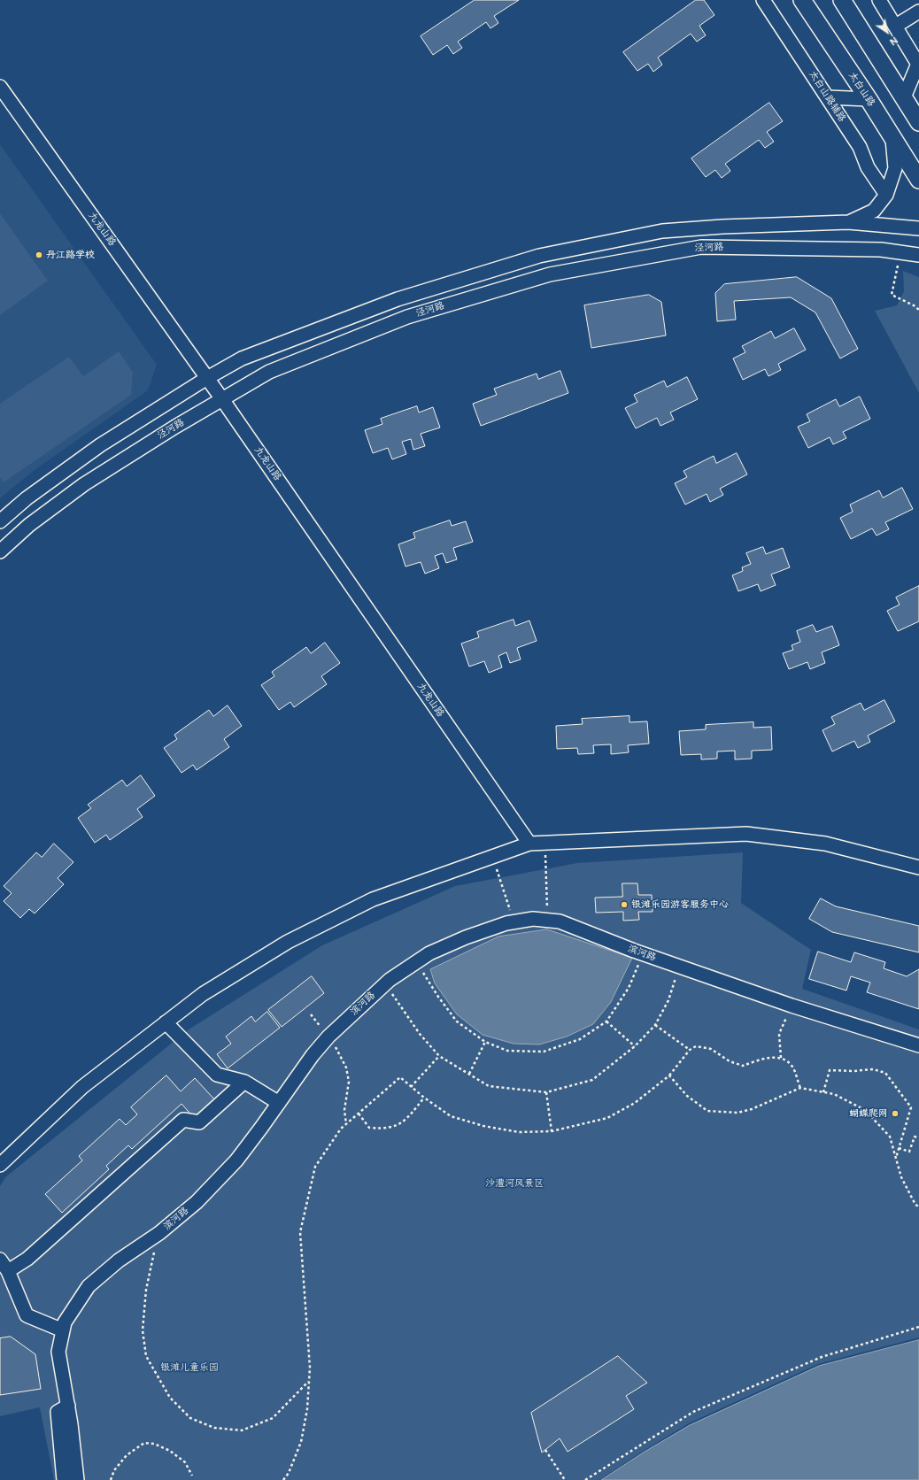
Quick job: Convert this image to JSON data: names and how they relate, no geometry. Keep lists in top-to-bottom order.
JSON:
{
  "streets": {
    "main road": ["太白山路"],
    "street": [
      "太白山路辅路",
      "九龙山路",
      "泾河路",
      "滨河路"
    ]
  },
  "crossings": [
    ["九龙山路", "泾河路"]
  ],
  "parks": ["沙澧河风景区", "银滩儿童乐园"],
  "places": ["丹江路学校", "银滩乐园游客服务中心", "蝴蝶爬网"],
  "north": "bottom right"
}
